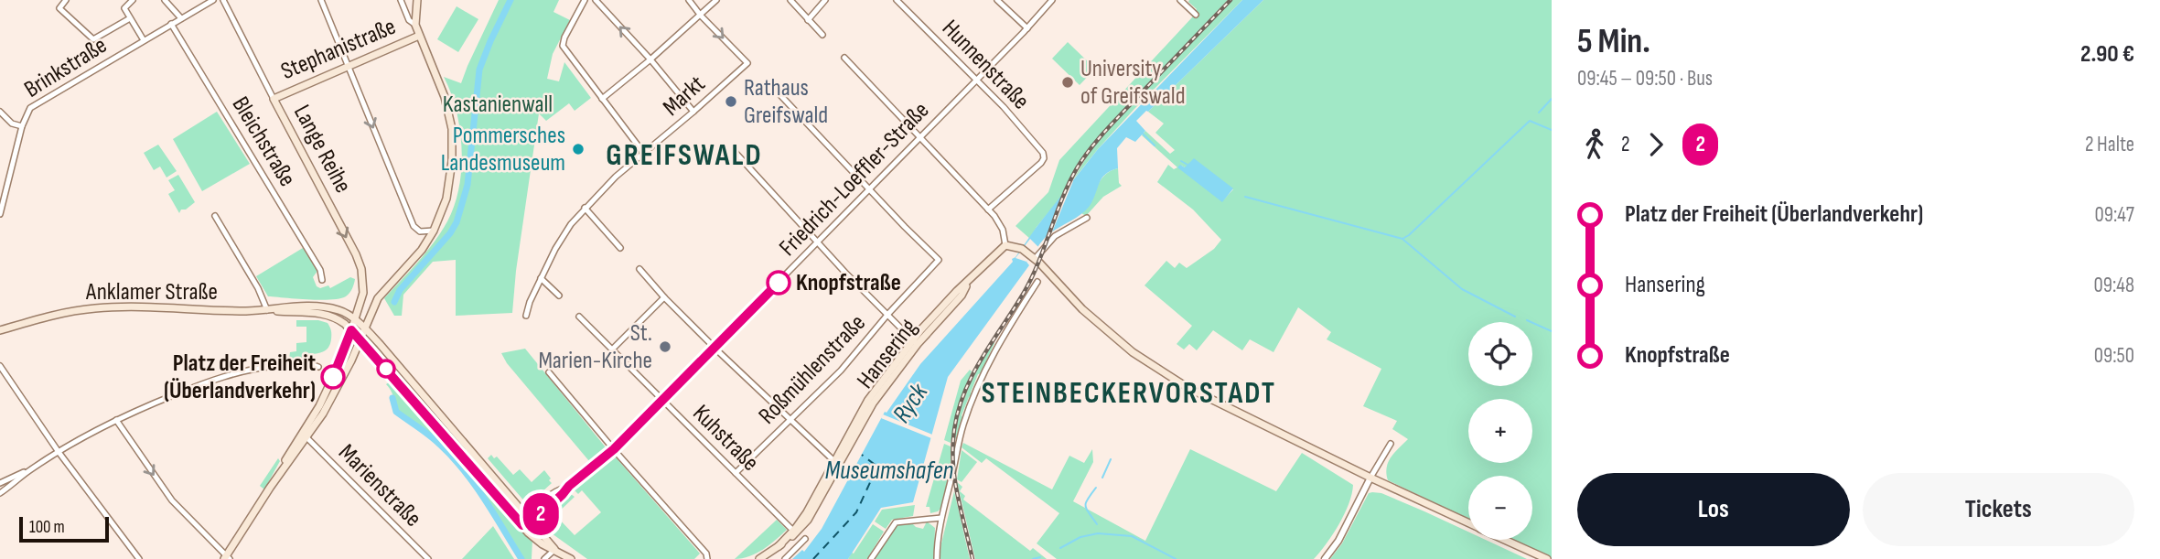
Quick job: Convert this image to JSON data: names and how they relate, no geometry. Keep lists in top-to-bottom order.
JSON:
{
  "streets": {
    "main road": [
      "Stephanistraße",
      "Lange Reihe",
      "Anklamer Straße",
      "Hansering"
    ],
    "street": [
      "Hunnenstraße",
      "Brinkstraße",
      "Markt",
      "Bleichstraße",
      "Friedrich-Loeffler-Straße",
      "Roßmühlenstraße",
      "Kuhstraße",
      "Marienstraße"
    ]
  },
  "crossings": [
    ["Stephanistraße", "Lange Reihe"],
    ["Hunnenstraße", "Friedrich-Loeffler-Straße"],
    ["Brinkstraße", "Bleichstraße"],
    ["Lange Reihe", "Anklamer Straße"],
    ["Lange Reihe", "Marienstraße"],
    ["Friedrich-Loeffler-Straße", "Roßmühlenstraße"],
    ["Friedrich-Loeffler-Straße", "Kuhstraße"],
    ["Hansering", "Kuhstraße"],
    ["Roßmühlenstraße", "Kuhstraße"]
  ],
  "one_way": ["Lange Reihe"],
  "districts": ["GREIFSWALD", "STEINBECKERVORSTADT"],
  "water": ["Ryck", "Museumshafen"],
  "parks": ["Kastanienwall"],
  "places": [
    "University of Greifswald",
    "Rathaus Greifswald",
    "Pommersches Landesmuseum",
    "Knopfstraße",
    "St. Marien-Kirche",
    "Platz der Freiheit (Überlandverkehr)"
  ],
  "lines": ["bus line 2"],
  "scale_bar": "100 m",
  "page": {
    "on_map": "2",
    "heading": ["5 Min.", "09:45 – 09:50 · Bus", "2.90 €"],
    "legs": ["2", "2", "2 Halte"],
    "list": [
      {
        "name": "Platz der Freiheit (Überlandverkehr)",
        "value": "09:47"
      },
      {
        "name": "Hansering",
        "value": "09:48"
      },
      {
        "name": "Knopfstraße",
        "value": "09:50"
      }
    ],
    "map_buttons": ["+", "−"],
    "buttons": ["Los", "Tickets"],
    "scale": "100 m"
  }
}
